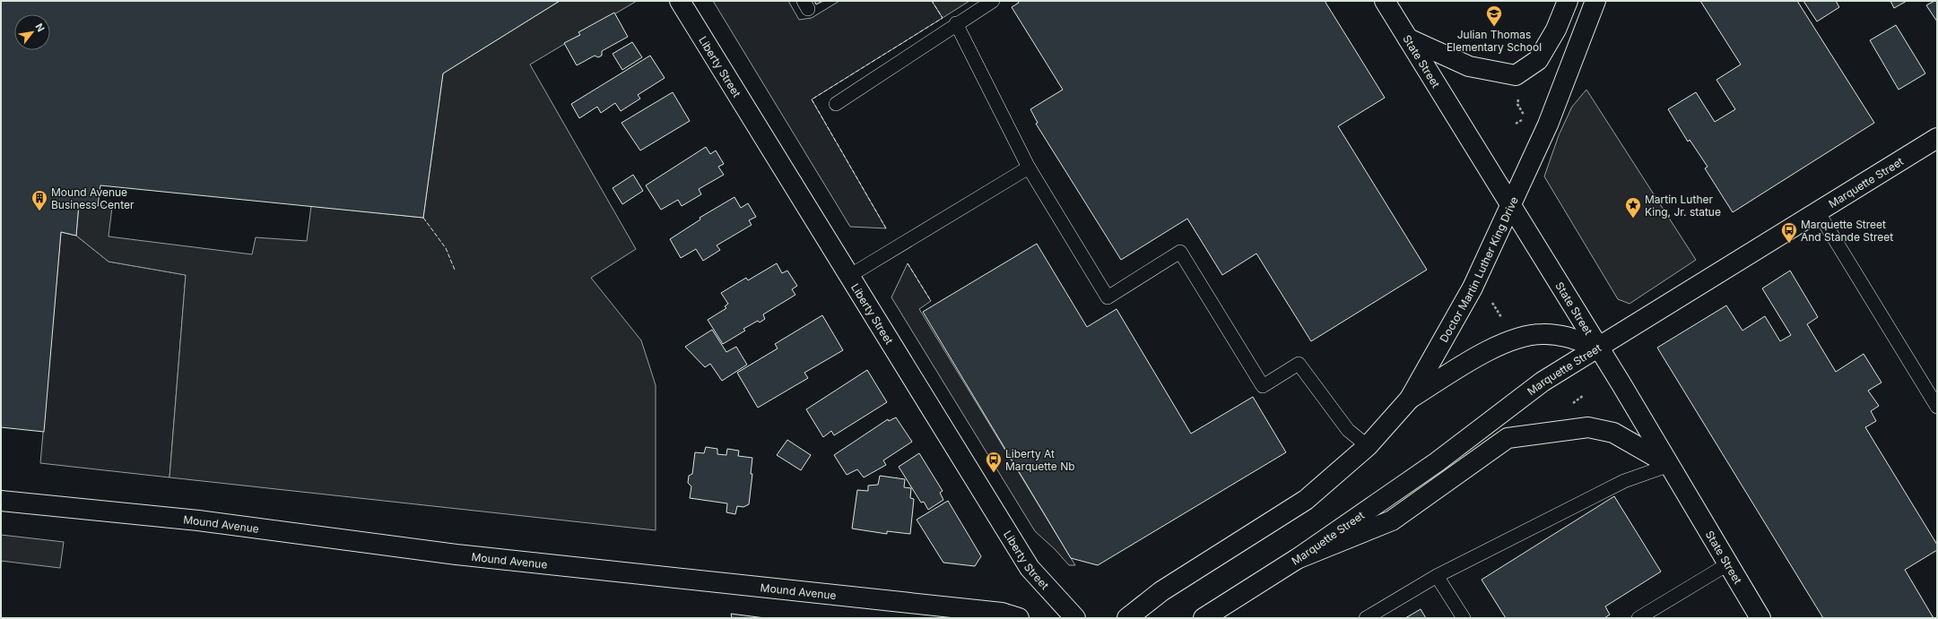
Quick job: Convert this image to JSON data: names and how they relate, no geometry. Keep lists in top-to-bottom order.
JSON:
{
  "streets": {
    "street": [
      "State Street",
      "Liberty Street",
      "Marquette Street",
      "Doctor Martin Luther King Drive",
      "Mound Avenue"
    ]
  },
  "crossings": [
    ["State Street", "Marquette Street"],
    ["State Street", "Doctor Martin Luther King Drive"]
  ],
  "places": {
    "school or university": ["Julian Thomas Elementary School"],
    "building": ["Mound Avenue Business Center"],
    "place": ["Martin Luther King, Jr. statue"],
    "bus stop": ["Marquette Street And Stande Street", "Liberty At Marquette Nb"]
  },
  "north": "top right"
}
